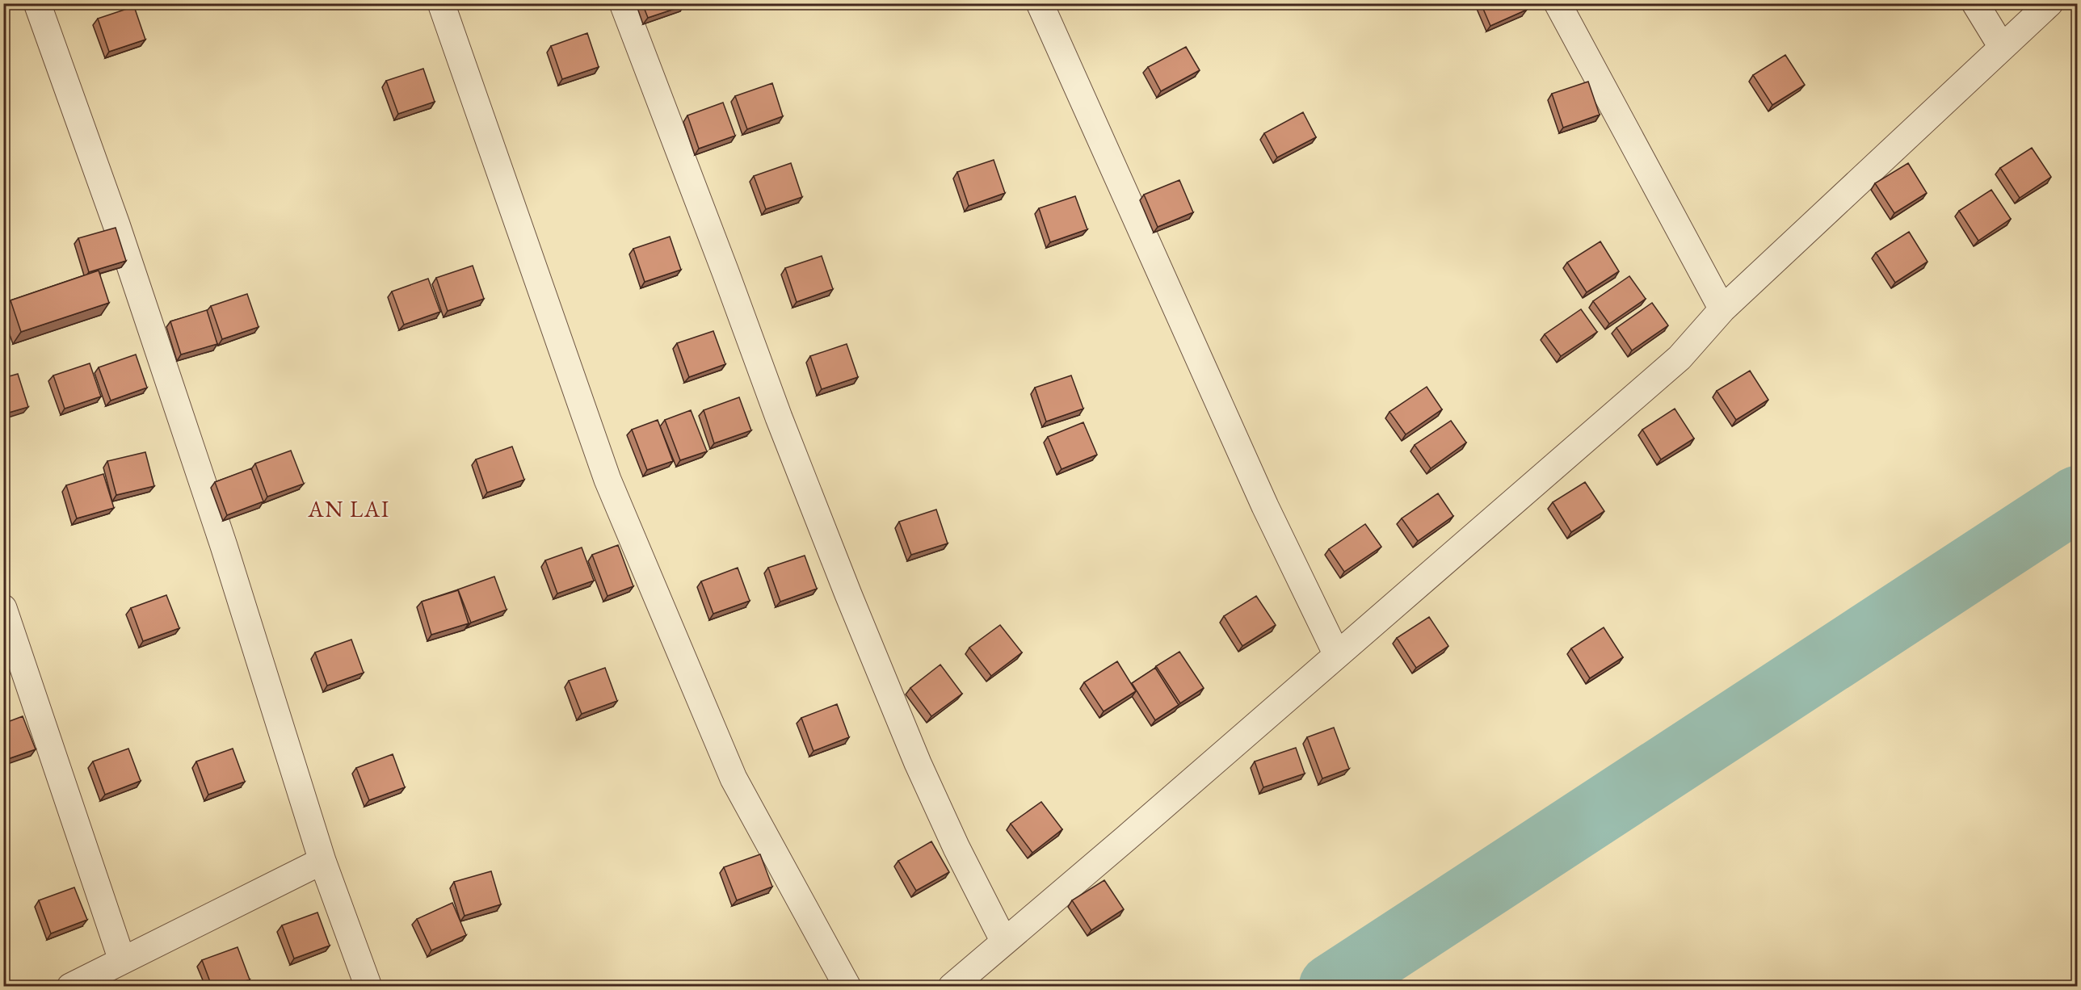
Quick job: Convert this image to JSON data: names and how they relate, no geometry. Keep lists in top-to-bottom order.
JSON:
{
  "districts": ["AN LAI"]
}
